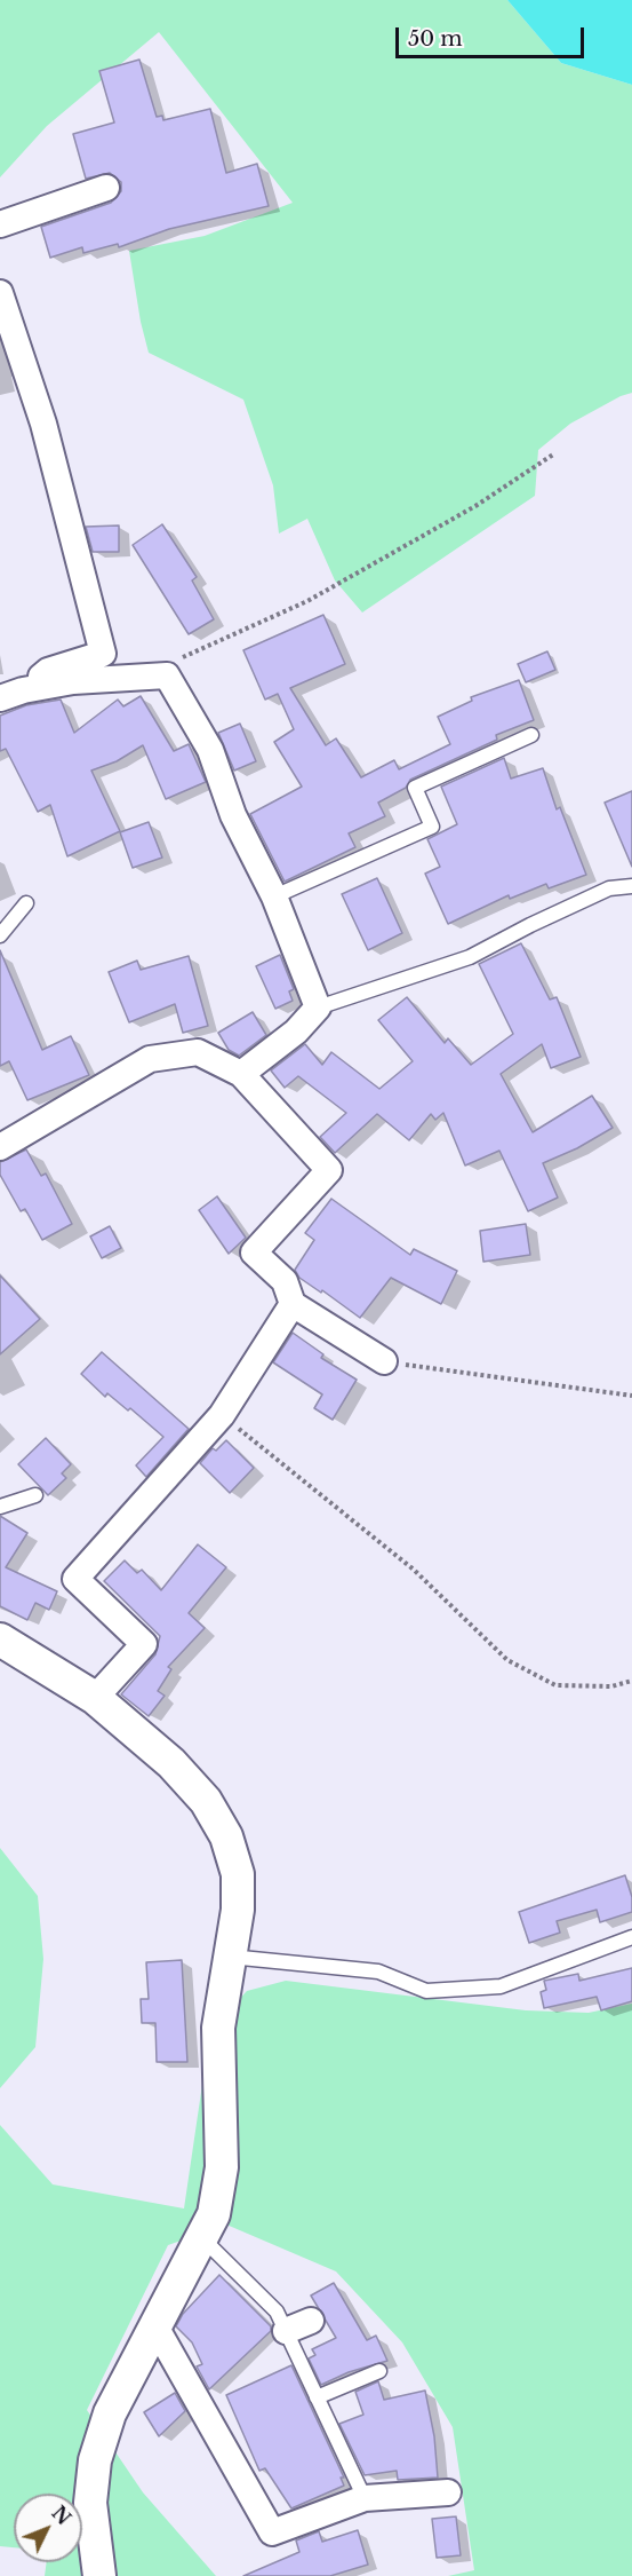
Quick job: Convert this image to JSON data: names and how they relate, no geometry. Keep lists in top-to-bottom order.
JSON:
{
  "scale_bar": "50 m",
  "north": "top right"
}
